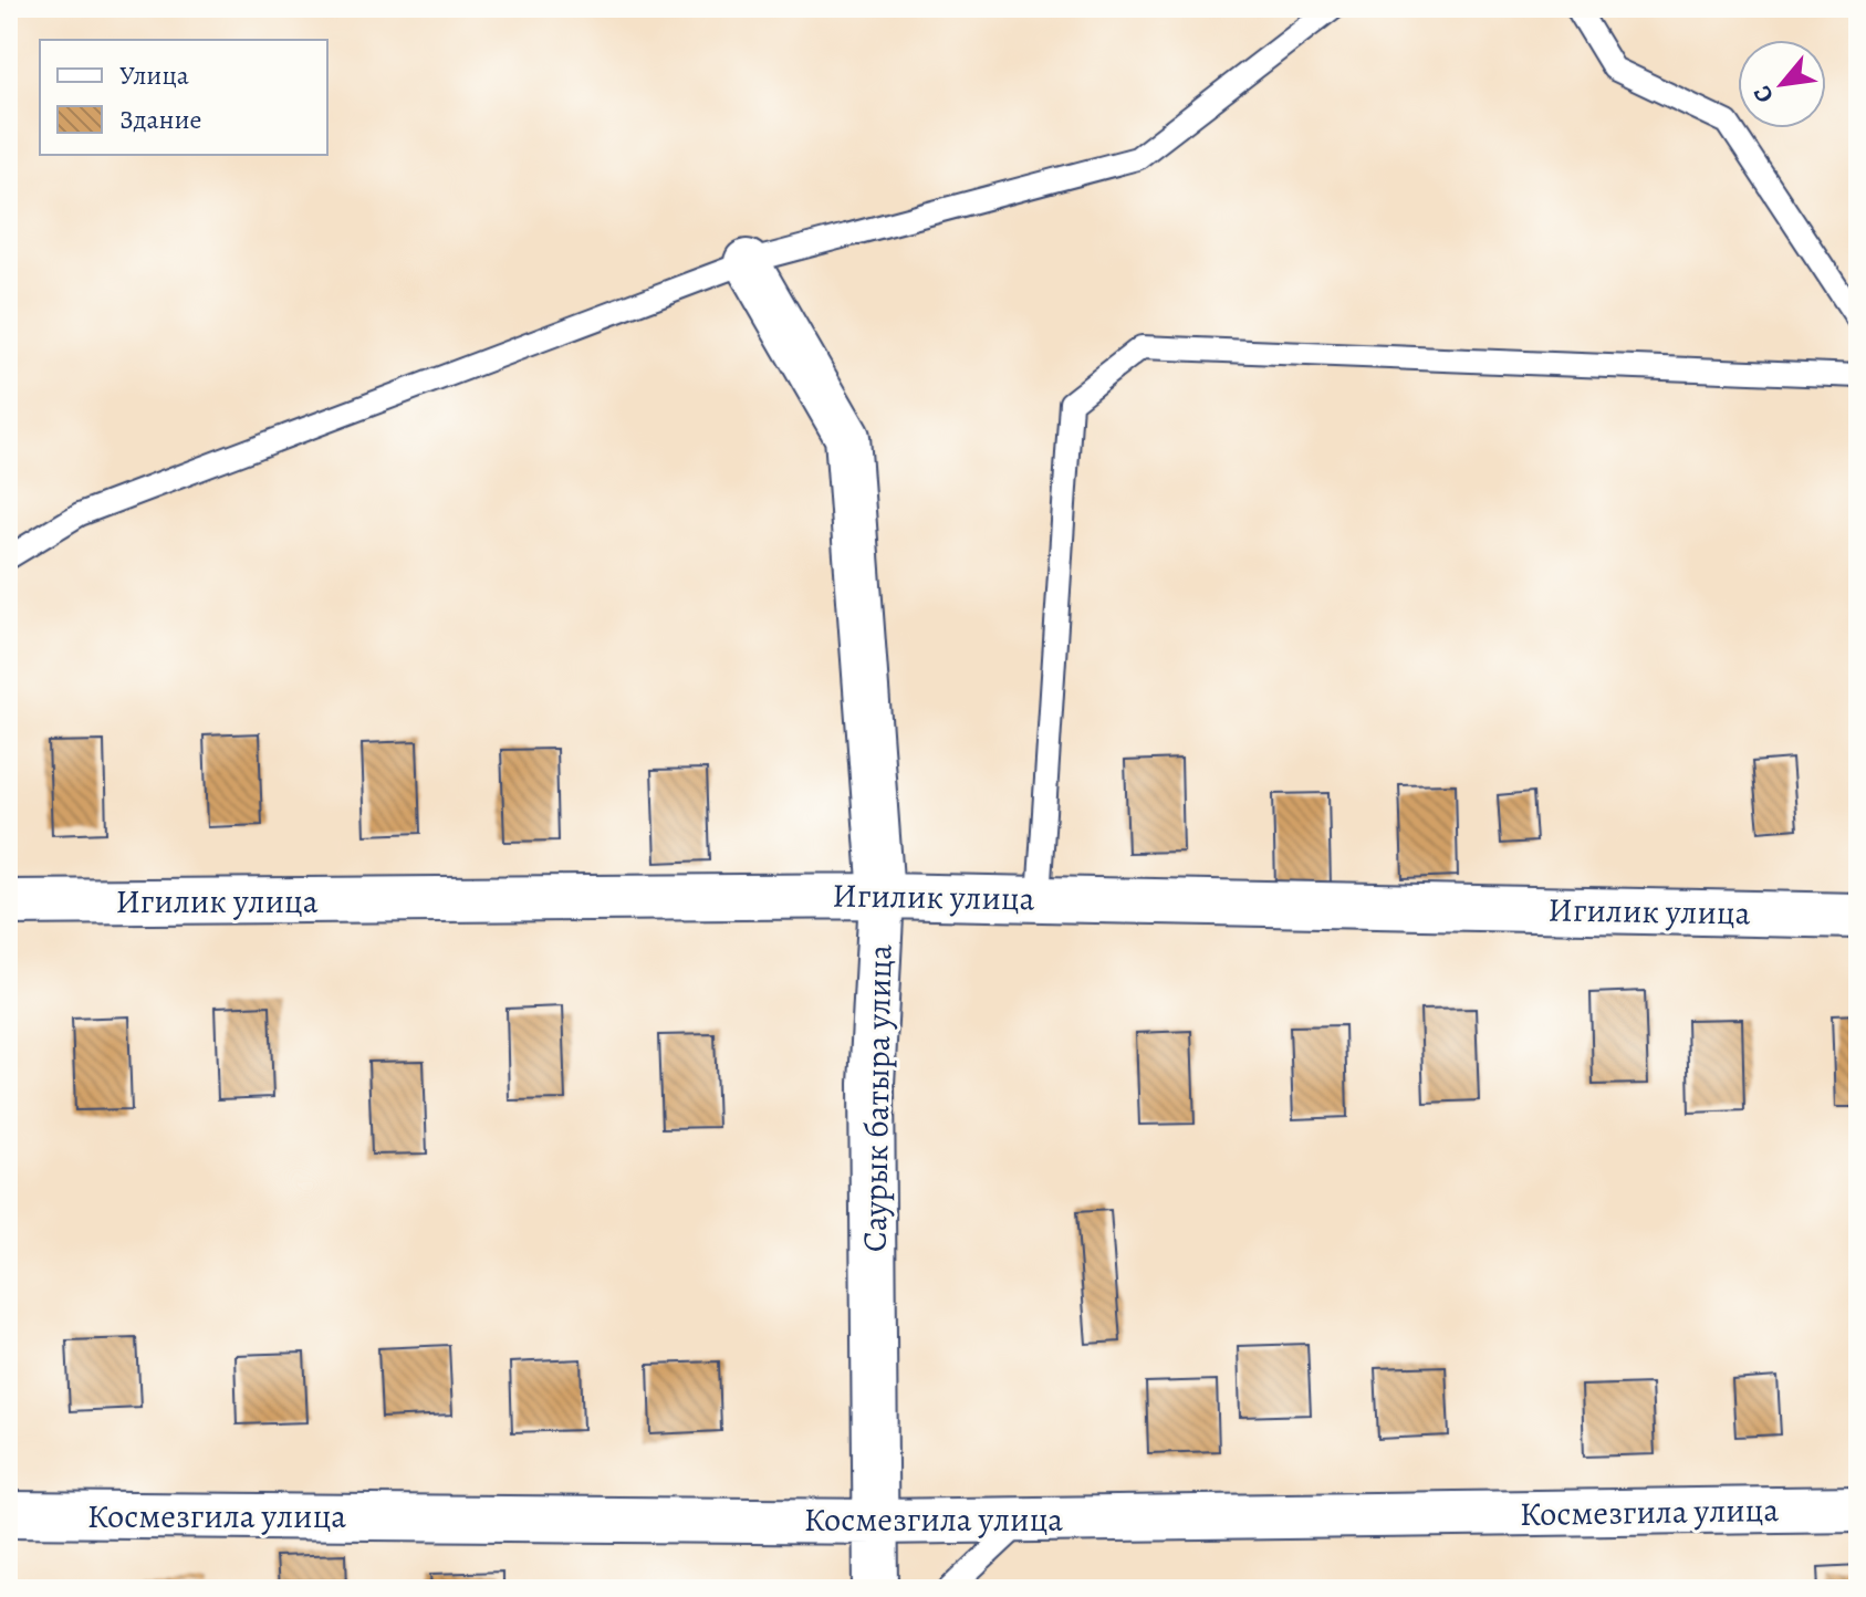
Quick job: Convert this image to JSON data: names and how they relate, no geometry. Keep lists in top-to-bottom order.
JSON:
{
  "streets": {
    "street": ["Игилик улица", "Саурык батыра улица", "Космезгила улица"]
  },
  "crossings": [
    ["Игилик улица", "Саурык батыра улица"],
    ["Саурык батыра улица", "Космезгила улица"]
  ],
  "legend": ["Улица", "Здание"],
  "north": "bottom left"
}
